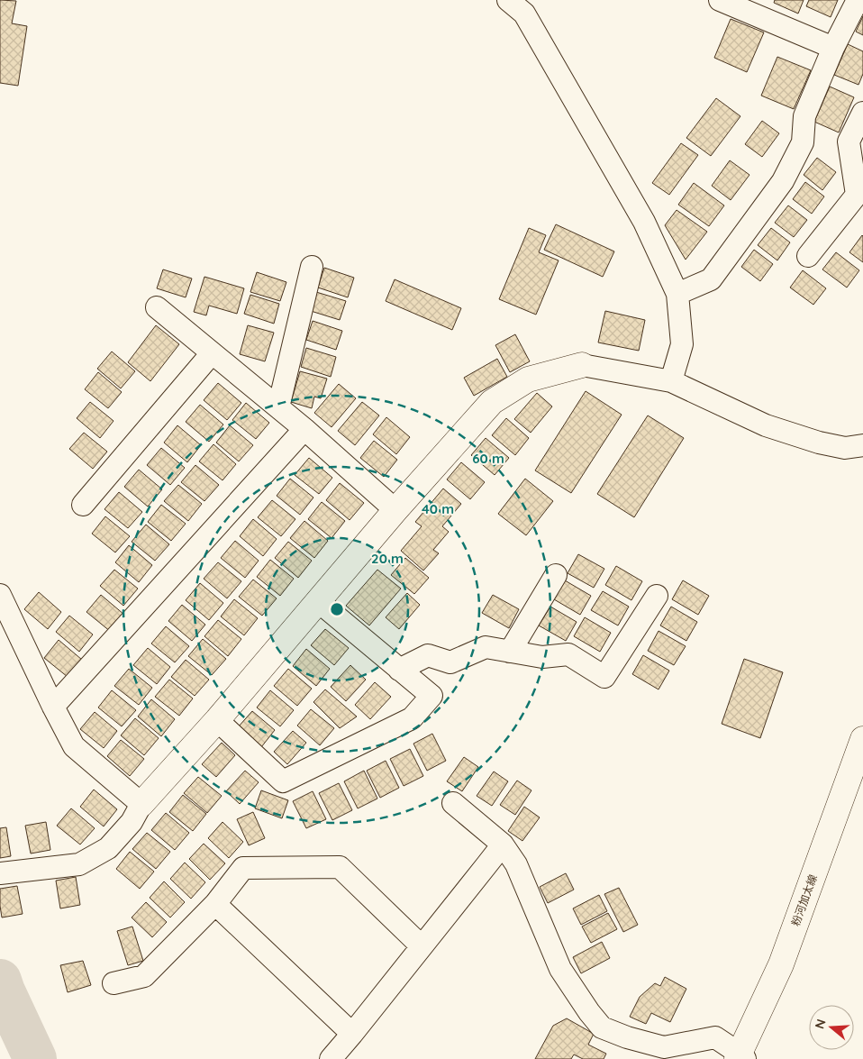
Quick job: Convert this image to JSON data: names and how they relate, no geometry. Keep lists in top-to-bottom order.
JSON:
{
  "streets": {
    "street": ["粉河加太線"]
  },
  "north": "left",
  "rings": ["60 m", "40 m", "20 m"]
}
